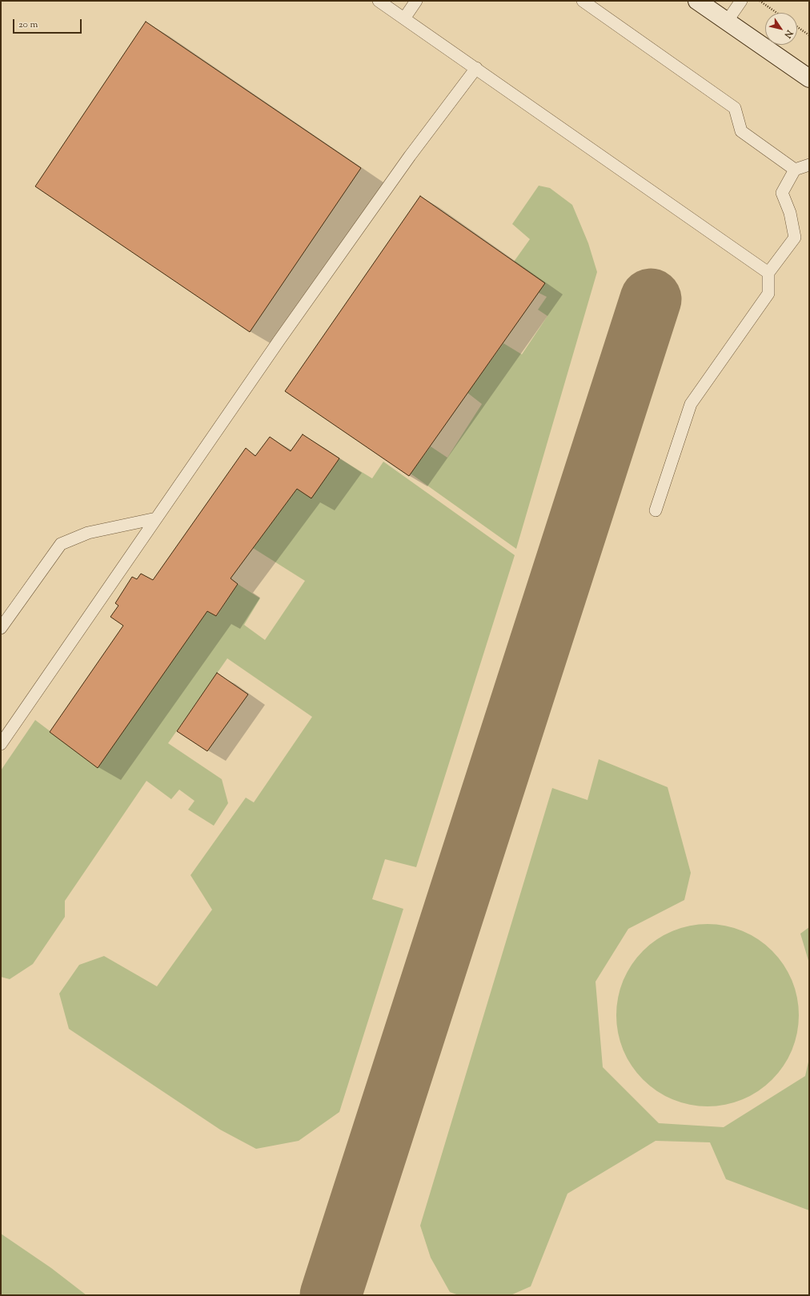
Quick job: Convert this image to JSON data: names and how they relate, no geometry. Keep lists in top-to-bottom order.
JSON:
{
  "scale_bar": "20 m",
  "north": "bottom right"
}
